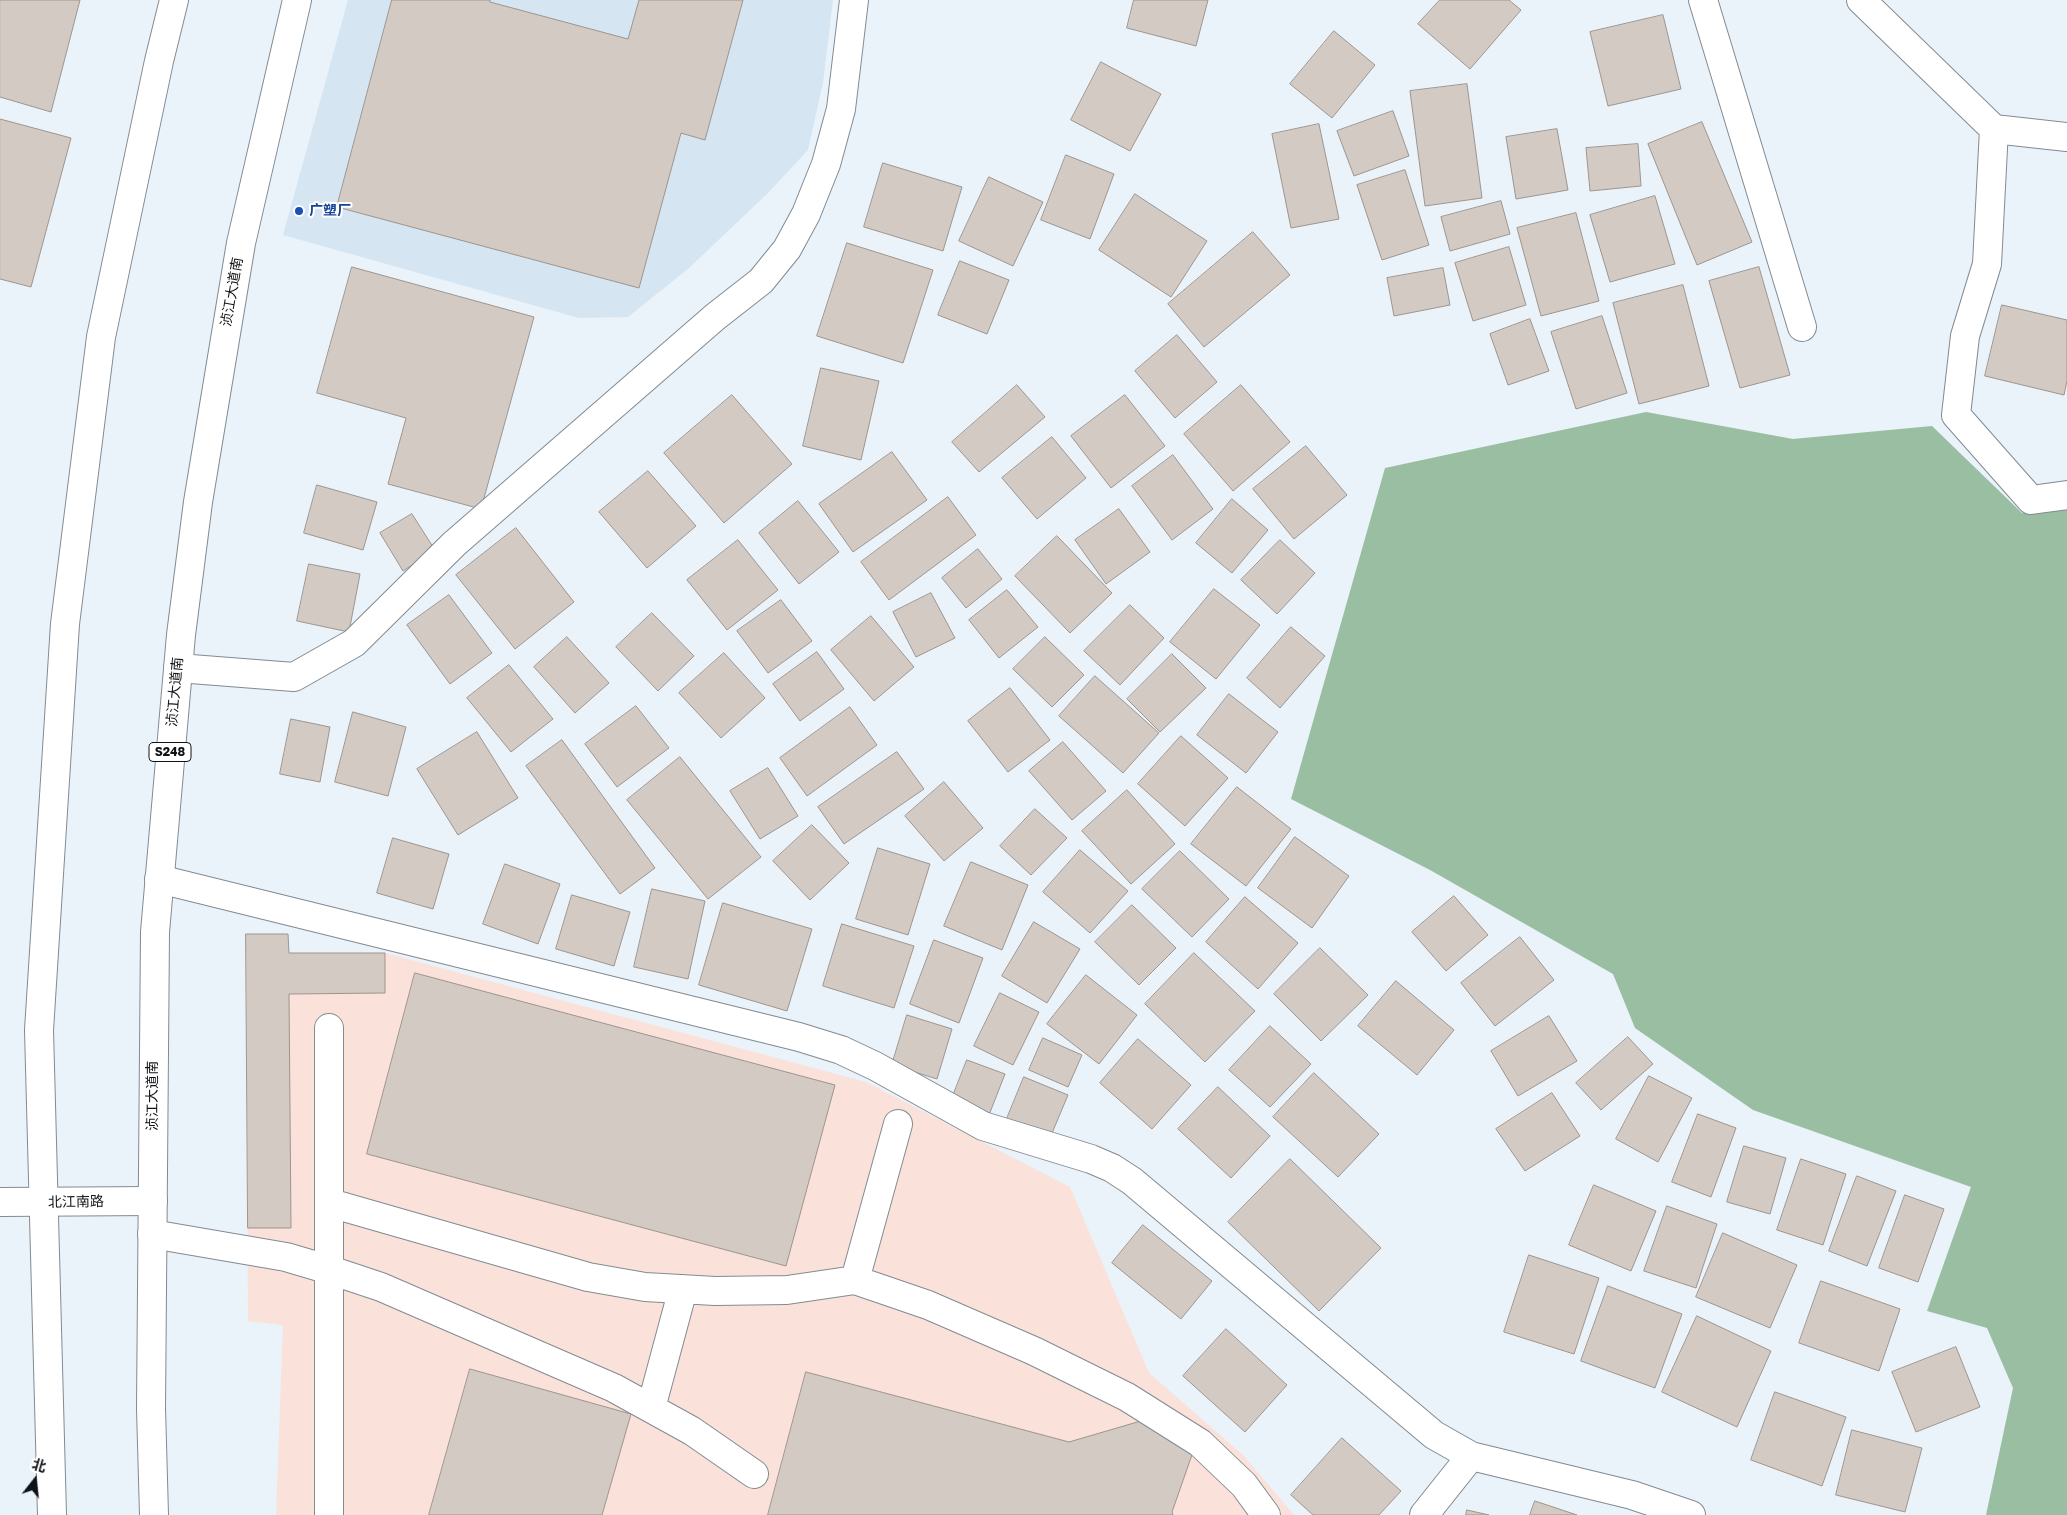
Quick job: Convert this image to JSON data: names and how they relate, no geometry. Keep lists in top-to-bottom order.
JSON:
{
  "streets": {
    "street": ["浈江大道南", "S248", "北江南路"]
  },
  "crossings": [
    ["浈江大道南", "北江南路"]
  ],
  "places": ["广塑厂"],
  "north": "top"
}
